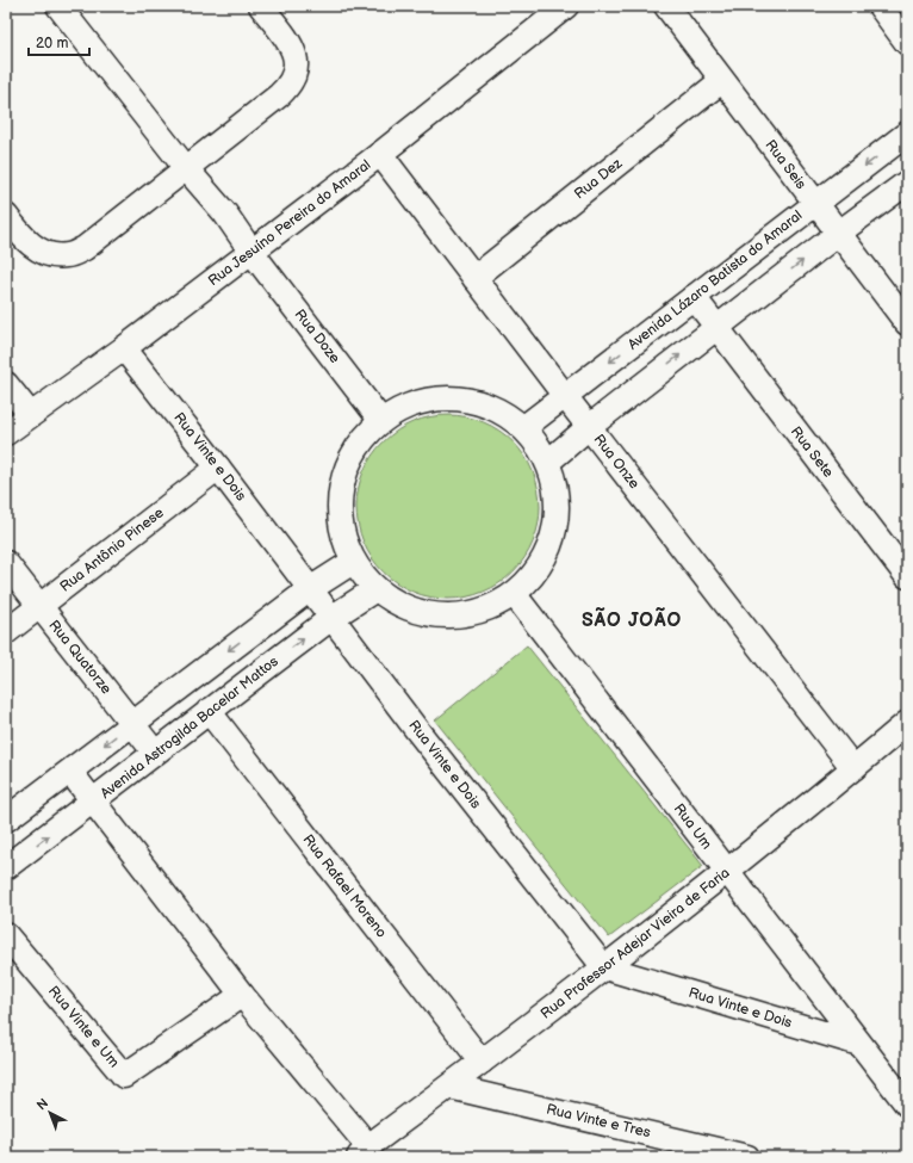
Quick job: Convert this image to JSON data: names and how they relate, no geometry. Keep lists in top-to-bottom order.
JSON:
{
  "streets": {
    "street": [
      "Rua Seis",
      "Rua Dez",
      "Rua Jesuíno Pereira do Amaral",
      "Avenida Lázaro Batista do Amaral",
      "Rua Doze",
      "Rua Sete",
      "Rua Vinte e Dois",
      "Rua Onze",
      "Rua Antônio Pinese",
      "Rua Quatorze",
      "Avenida Astrogilda Bacelar Mattos",
      "Rua Um",
      "Rua Rafael Moreno",
      "Rua Professor Adejar Vieira de Faria",
      "Rua Vinte e Um",
      "Rua Vinte e Tres"
    ]
  },
  "crossings": [
    ["Rua Seis", "Rua Dez"],
    ["Rua Seis", "Avenida Lázaro Batista do Amaral"],
    ["Rua Dez", "Rua Onze"],
    ["Rua Jesuíno Pereira do Amaral", "Rua Doze"],
    ["Rua Jesuíno Pereira do Amaral", "Rua Vinte e Dois"],
    ["Rua Jesuíno Pereira do Amaral", "Rua Onze"],
    ["Avenida Lázaro Batista do Amaral", "Rua Sete"],
    ["Avenida Lázaro Batista do Amaral", "Rua Onze"],
    ["Rua Vinte e Dois", "Rua Antônio Pinese"],
    ["Rua Vinte e Dois", "Avenida Astrogilda Bacelar Mattos"],
    ["Rua Vinte e Dois", "Rua Um"],
    ["Rua Vinte e Dois", "Rua Professor Adejar Vieira de Faria"],
    ["Rua Onze", "Rua Professor Adejar Vieira de Faria"],
    ["Rua Antônio Pinese", "Rua Quatorze"],
    ["Rua Quatorze", "Avenida Astrogilda Bacelar Mattos"],
    ["Avenida Astrogilda Bacelar Mattos", "Rua Rafael Moreno"],
    ["Rua Um", "Rua Professor Adejar Vieira de Faria"],
    ["Rua Rafael Moreno", "Rua Professor Adejar Vieira de Faria"],
    ["Rua Professor Adejar Vieira de Faria", "Rua Vinte e Tres"]
  ],
  "districts": ["SÃO JOÃO"],
  "scale_bar": "20 m",
  "north": "top left"
}
